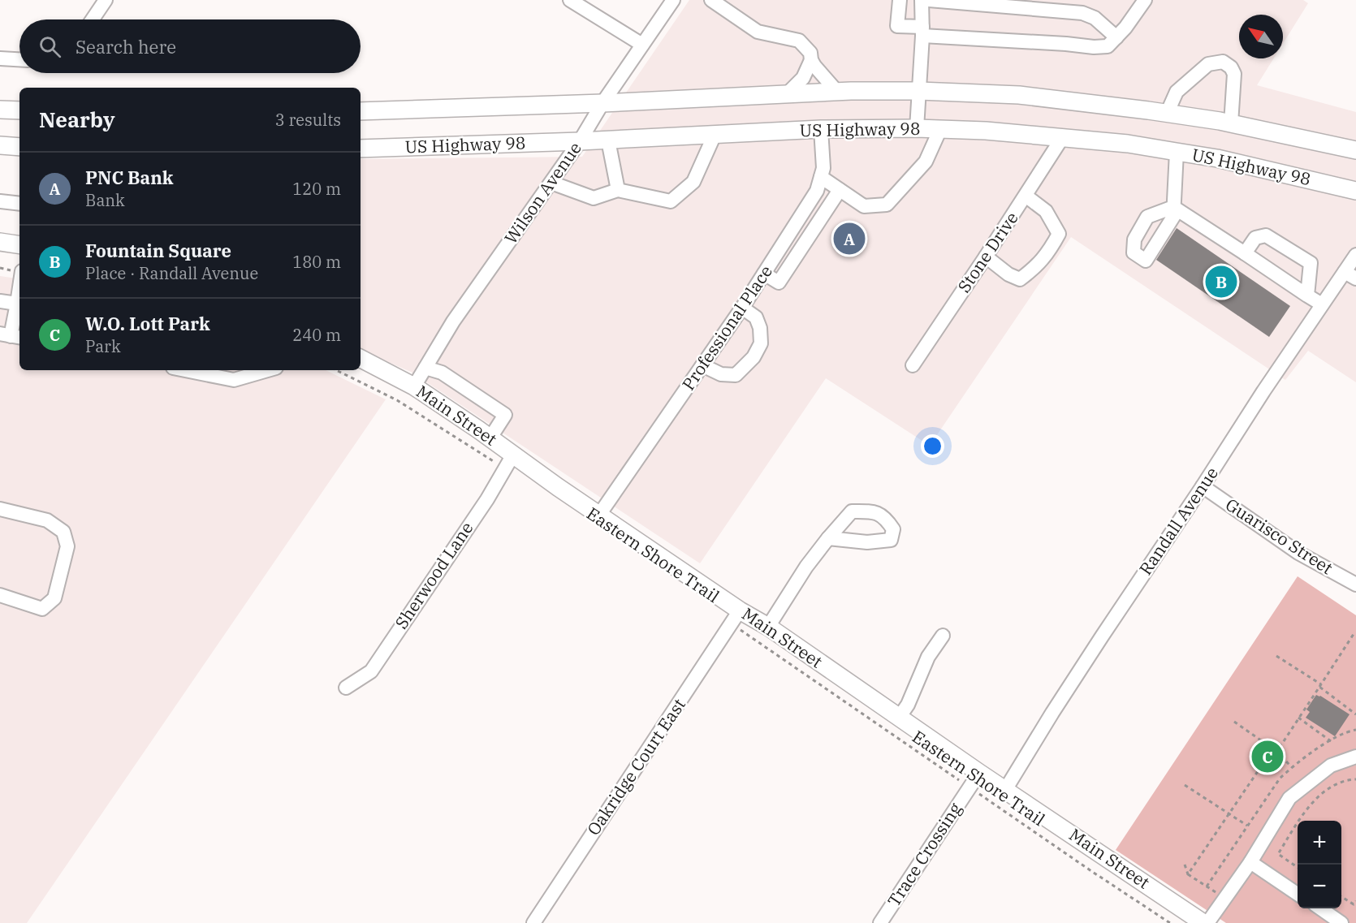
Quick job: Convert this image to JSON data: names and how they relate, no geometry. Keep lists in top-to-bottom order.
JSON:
{
  "streets": {
    "main road": ["US Highway 98", "Main Street"],
    "street": [
      "Wilson Avenue",
      "Stone Drive",
      "Professional Place",
      "Randall Avenue",
      "Guarisco Street",
      "Sherwood Lane",
      "Oakridge Court East",
      "Trace Crossing"
    ],
    "path": ["Eastern Shore Trail"]
  },
  "crossings": [
    ["US Highway 98", "Wilson Avenue"],
    ["US Highway 98", "Stone Drive"],
    ["US Highway 98", "Professional Place"],
    ["Wilson Avenue", "Main Street"],
    ["Professional Place", "Main Street"],
    ["Main Street", "Randall Avenue"],
    ["Main Street", "Eastern Shore Trail"],
    ["Main Street", "Sherwood Lane"],
    ["Main Street", "Oakridge Court East"],
    ["Main Street", "Trace Crossing"],
    ["Randall Avenue", "Guarisco Street"],
    ["Eastern Shore Trail", "Oakridge Court East"],
    ["Eastern Shore Trail", "Trace Crossing"]
  ],
  "north": "top left",
  "page": {
    "search": "Search here",
    "heading": ["Nearby", "3 results"],
    "list": [
      {
        "mark": "A",
        "name": "PNC Bank",
        "note": "Bank",
        "value": "120 m"
      },
      {
        "mark": "B",
        "name": "Fountain Square",
        "note": "Place · Randall Avenue",
        "value": "180 m"
      },
      {
        "mark": "C",
        "name": "W.O. Lott Park",
        "note": "Park",
        "value": "240 m"
      }
    ],
    "pins": ["A", "B", "C"],
    "map_buttons": ["+", "−"]
  }
}
